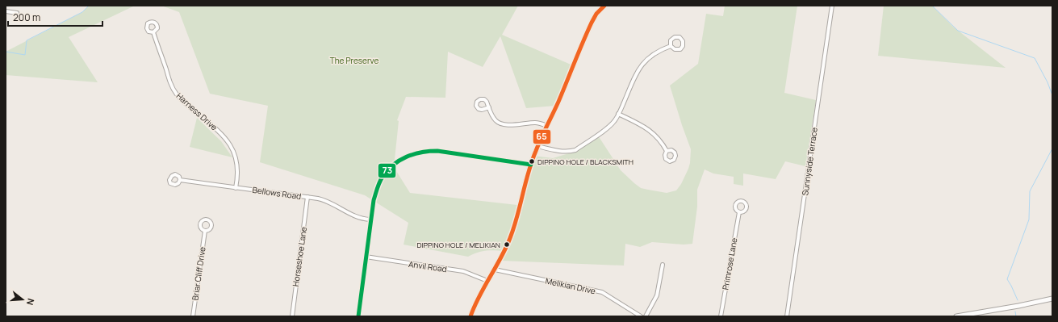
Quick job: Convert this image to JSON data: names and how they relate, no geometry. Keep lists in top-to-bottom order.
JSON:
{
  "streets": {
    "street": [
      "Harness Drive",
      "Sunnyside Terrace",
      "Bellows Road",
      "Horseshoe Lane",
      "Primrose Lane",
      "Anvil Road",
      "Briar Cliff Drive",
      "Melikian Drive"
    ]
  },
  "crossings": [
    ["Harness Drive", "Bellows Road"],
    ["Bellows Road", "Horseshoe Lane"]
  ],
  "parks": ["The Preserve"],
  "places": ["DIPPING HOLE / BLACKSMITH", "DIPPING HOLE / MELIKIAN"],
  "lines": ["transit line 65", "transit line 73"],
  "scale_bar": "200 m",
  "north": "right"
}
